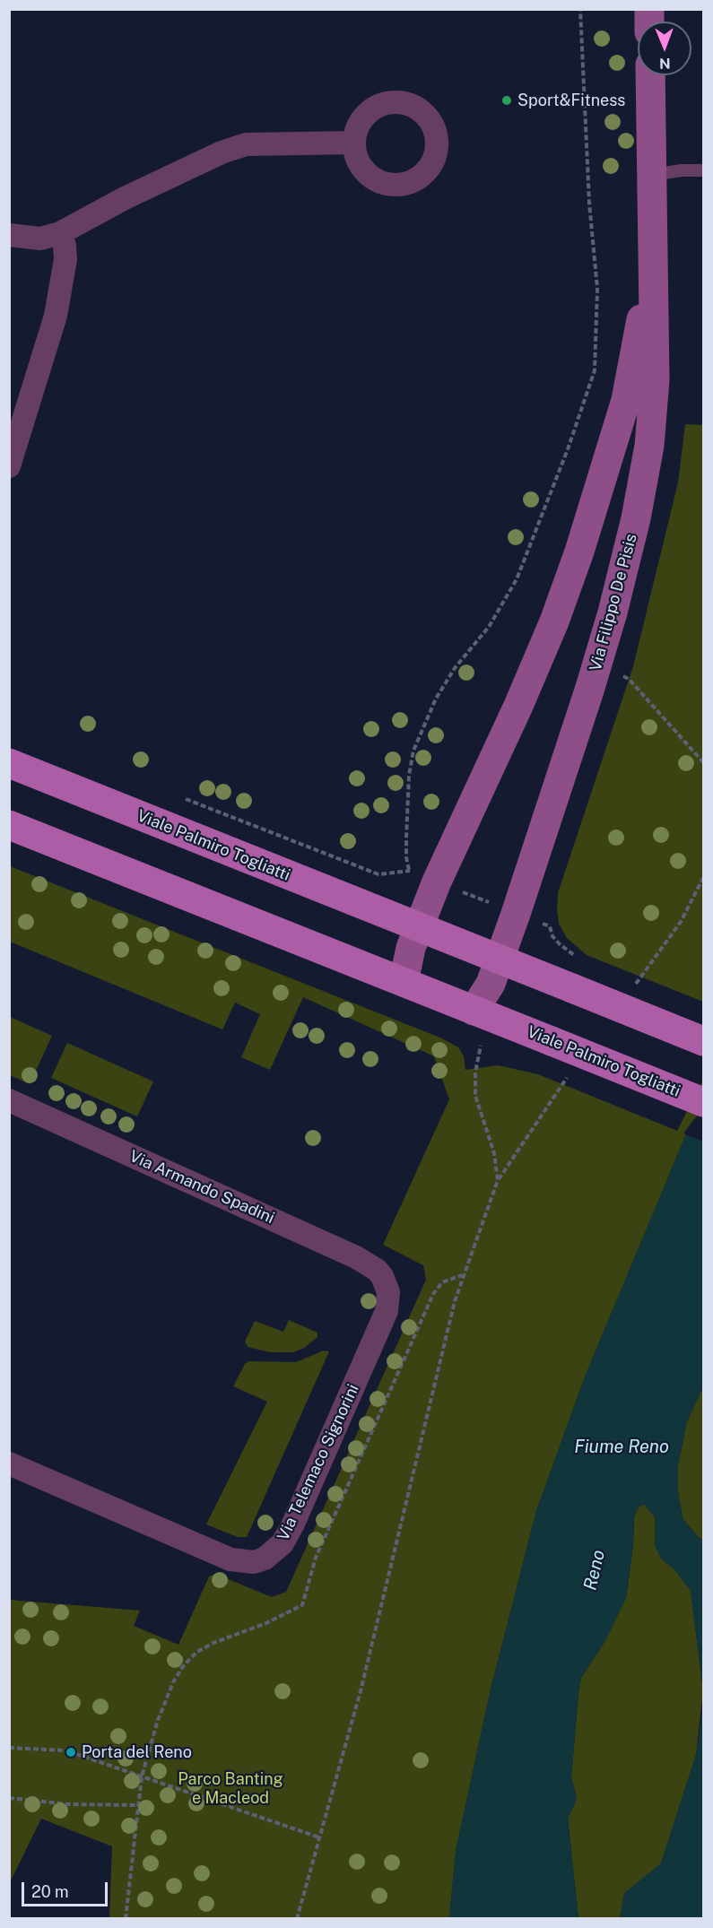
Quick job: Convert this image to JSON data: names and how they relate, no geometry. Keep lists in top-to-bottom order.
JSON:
{
  "streets": {
    "main road": ["Viale Palmiro Togliatti"],
    "street": ["Via Filippo De Pisis", "Via Armando Spadini", "Via Telemaco Signorini"]
  },
  "crossings": [
    ["Via Filippo De Pisis", "Viale Palmiro Togliatti"],
    ["Via Armando Spadini", "Via Telemaco Signorini"]
  ],
  "water": ["Fiume Reno", "Reno"],
  "parks": ["Parco Banting e Macleod"],
  "places": ["Sport&Fitness", "Porta del Reno"],
  "scale_bar": "20 m",
  "north": "bottom"
}
